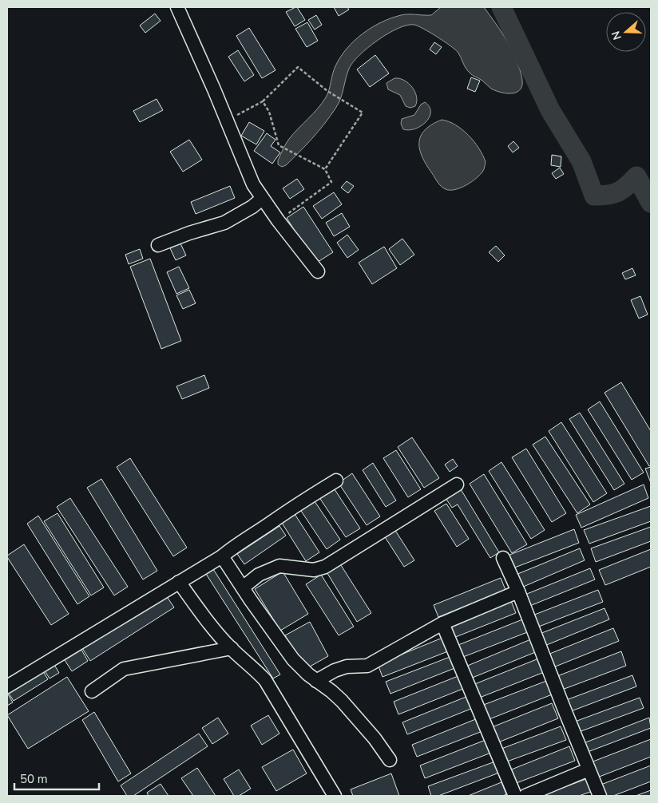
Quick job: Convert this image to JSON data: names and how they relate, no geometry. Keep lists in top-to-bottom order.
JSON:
{
  "scale_bar": "50 m",
  "north": "left"
}
